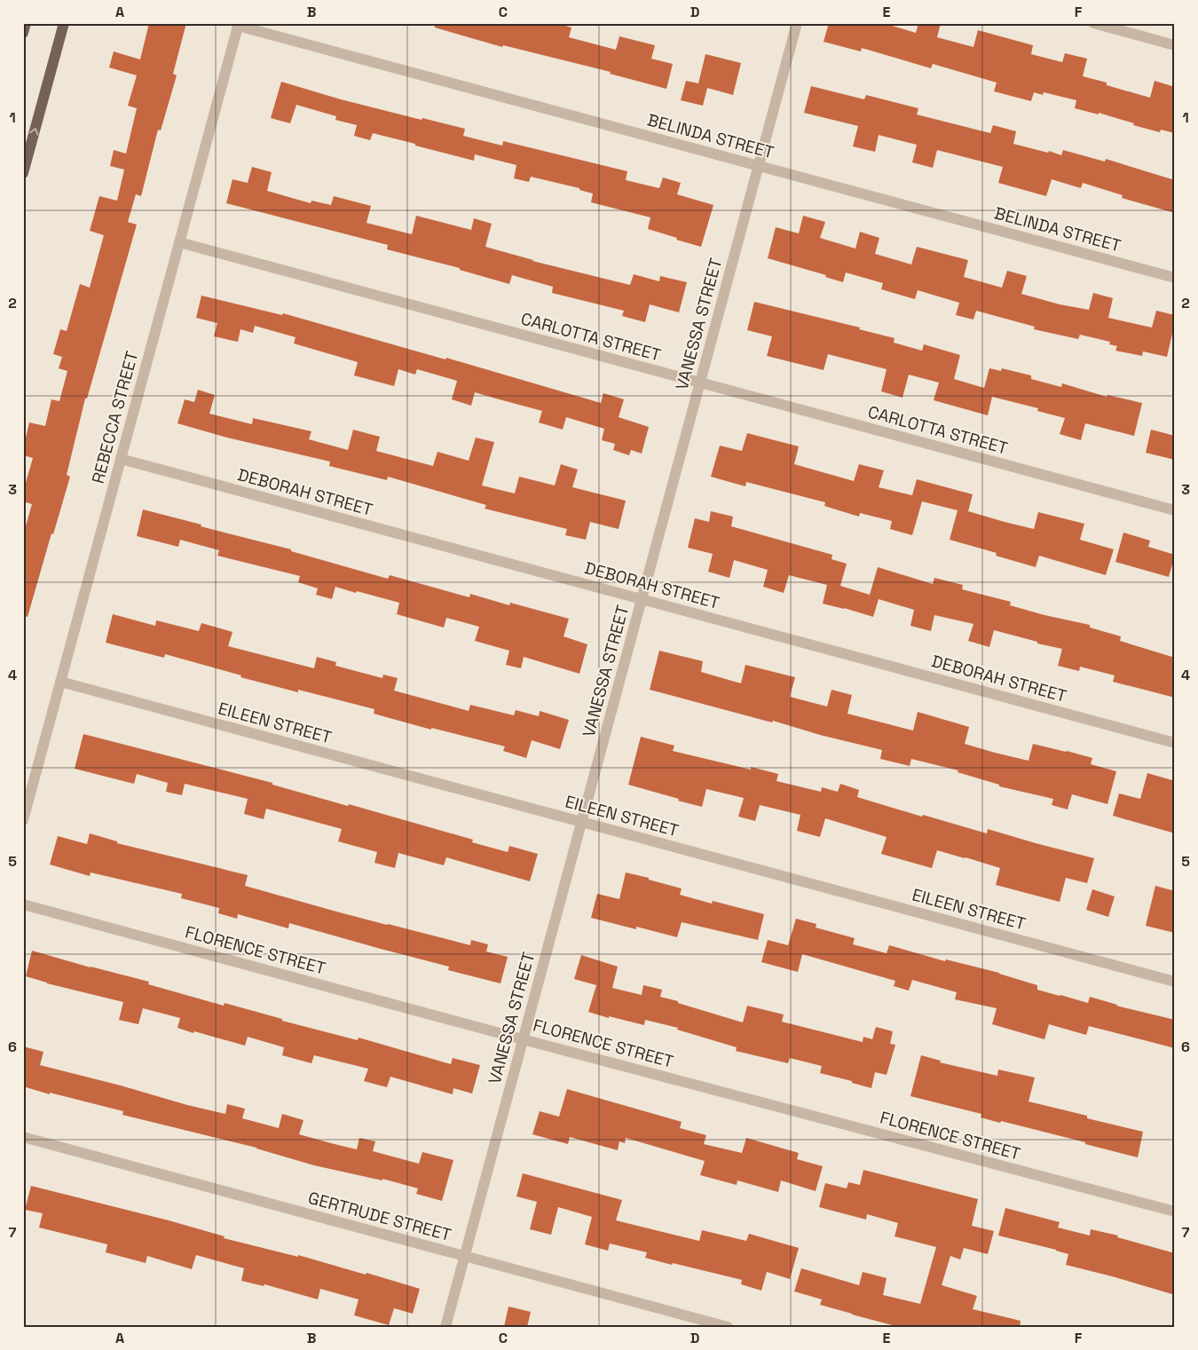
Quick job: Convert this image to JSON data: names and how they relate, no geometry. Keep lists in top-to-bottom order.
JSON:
{
  "streets": {
    "street": [
      "BELINDA STREET",
      "VANESSA STREET",
      "CARLOTTA STREET",
      "REBECCA STREET",
      "DEBORAH STREET",
      "EILEEN STREET",
      "FLORENCE STREET",
      "GERTRUDE STREET"
    ]
  },
  "crossings": [
    ["BELINDA STREET", "VANESSA STREET"],
    ["BELINDA STREET", "REBECCA STREET"],
    ["VANESSA STREET", "CARLOTTA STREET"],
    ["VANESSA STREET", "DEBORAH STREET"],
    ["VANESSA STREET", "EILEEN STREET"],
    ["VANESSA STREET", "FLORENCE STREET"],
    ["VANESSA STREET", "GERTRUDE STREET"],
    ["CARLOTTA STREET", "REBECCA STREET"],
    ["REBECCA STREET", "DEBORAH STREET"],
    ["REBECCA STREET", "EILEEN STREET"]
  ],
  "grid": {
    "columns": [
      "A",
      "B",
      "C",
      "D",
      "E",
      "F"
    ],
    "rows": [
      "1",
      "2",
      "3",
      "4",
      "5",
      "6",
      "7"
    ]
  }
}
